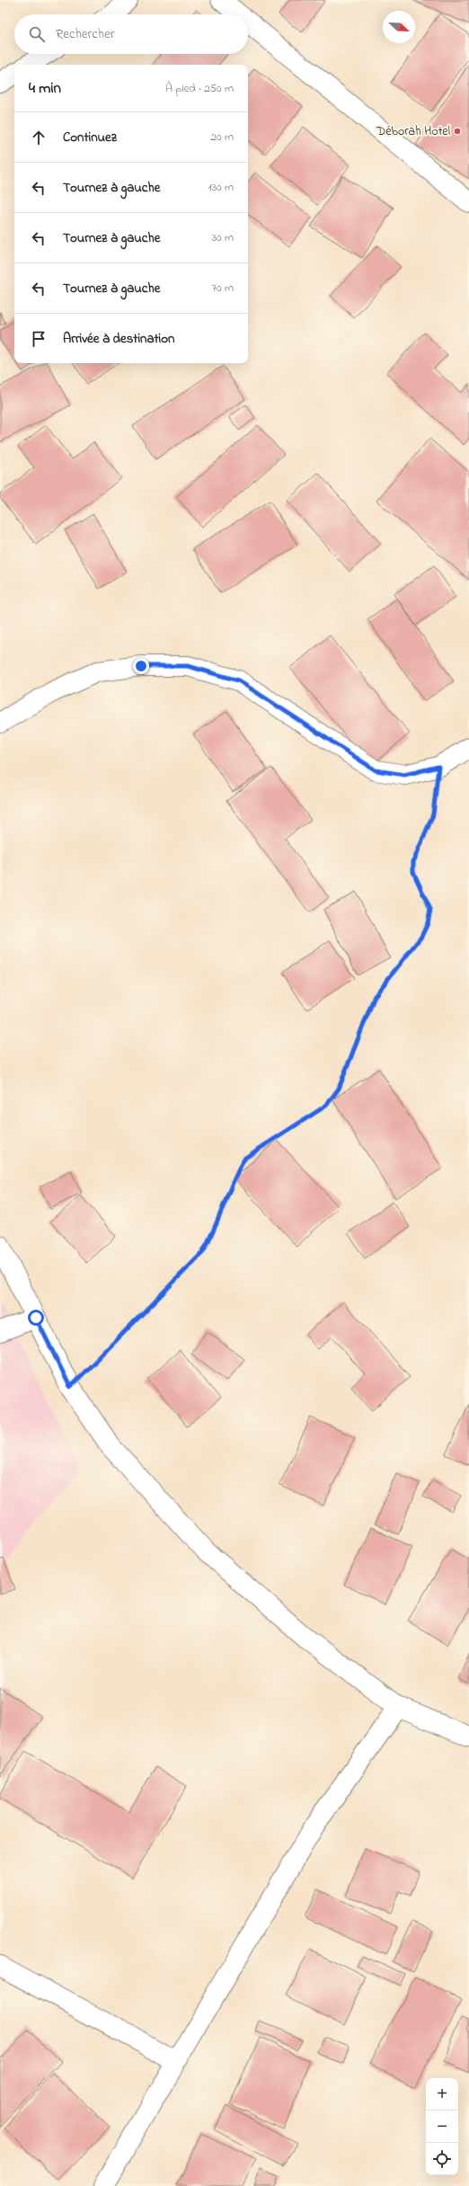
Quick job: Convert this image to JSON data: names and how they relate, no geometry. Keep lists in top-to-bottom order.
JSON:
{
  "places": ["Déborah Hotel"],
  "north": "bottom right",
  "page": {
    "search": "Rechercher",
    "heading": ["4 min", "À pied · 250 m"],
    "list": [
      ["Continuez", "20 m"],
      ["Tournez à gauche", "130 m"],
      ["Tournez à gauche", "30 m"],
      ["Tournez à gauche", "70 m"],
      "Arrivée à destination"
    ],
    "map_buttons": ["+", "−"]
  }
}
